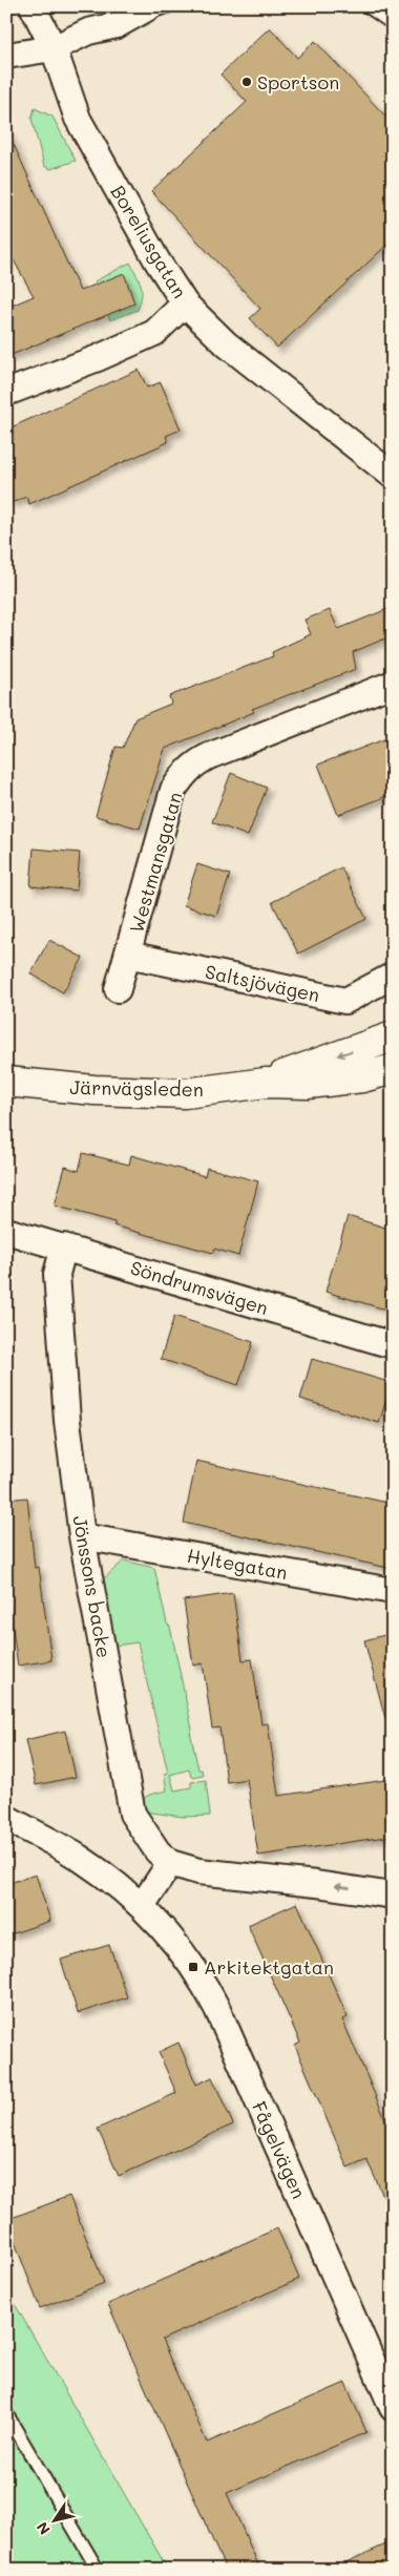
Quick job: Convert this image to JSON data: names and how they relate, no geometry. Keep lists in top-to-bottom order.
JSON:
{
  "streets": {
    "main road": ["Järnvägsleden"],
    "street": [
      "Boreliusgatan",
      "Westmansgatan",
      "Saltsjövägen",
      "Söndrumsvägen",
      "Hyltegatan",
      "Jönssons backe",
      "Fågelvägen"
    ]
  },
  "crossings": [
    ["Westmansgatan", "Saltsjövägen"],
    ["Söndrumsvägen", "Jönssons backe"],
    ["Hyltegatan", "Jönssons backe"]
  ],
  "places": {
    "other": ["Sportson"],
    "transit": ["Arkitektgatan"]
  },
  "north": "bottom left"
}
